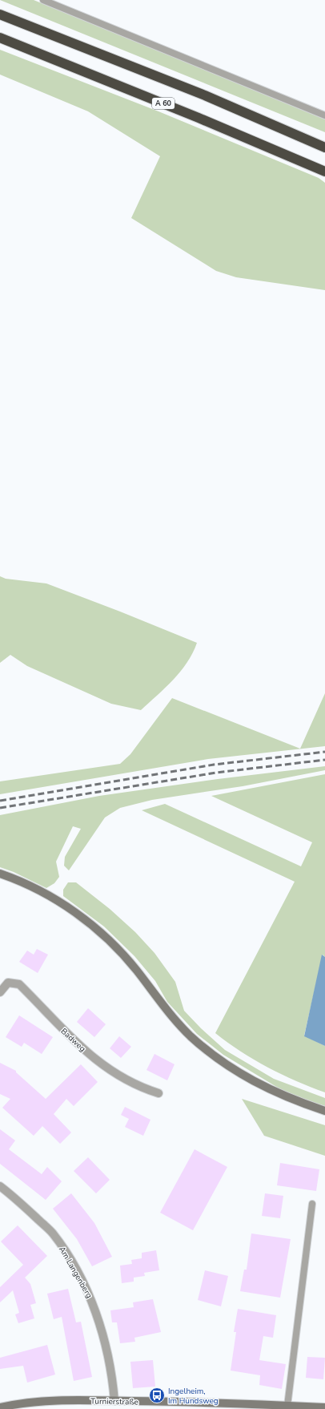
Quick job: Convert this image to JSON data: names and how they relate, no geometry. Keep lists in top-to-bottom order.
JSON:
{
  "streets": {
    "highway": ["A 60"],
    "main road": ["Turnierstraße"],
    "street": ["Badweg", "Am Langenberg"]
  },
  "crossings": [
    ["Am Langenberg", "Turnierstraße"]
  ],
  "places": {
    "bus stop": ["Ingelheim, Im Hundsweg"]
  }
}
